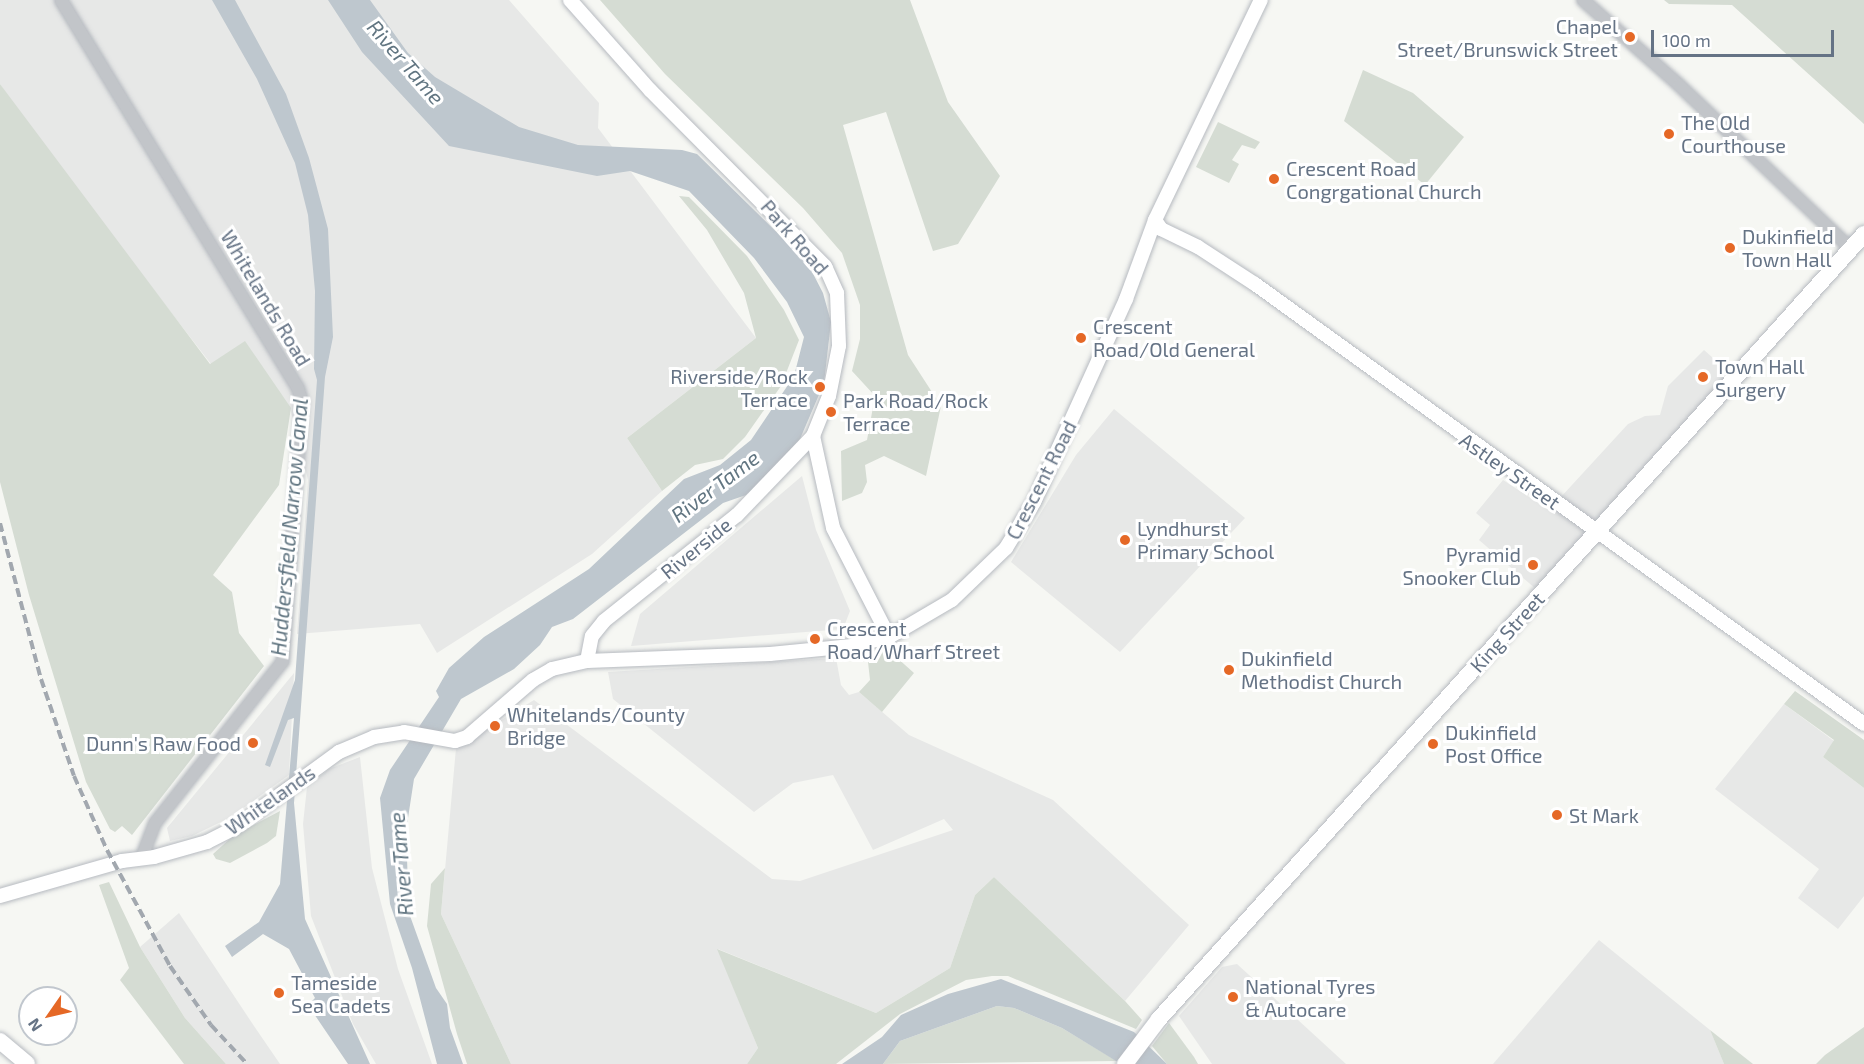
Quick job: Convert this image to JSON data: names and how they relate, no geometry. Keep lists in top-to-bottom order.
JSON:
{
  "streets": {
    "main road": [
      "Park Road",
      "Astley Street",
      "Crescent Road",
      "Riverside",
      "King Street",
      "Whitelands"
    ],
    "street": ["Whitelands Road"]
  },
  "crossings": [
    ["Park Road", "Riverside"],
    ["Whitelands Road", "Whitelands"],
    ["Astley Street", "Crescent Road"],
    ["Astley Street", "King Street"],
    ["Crescent Road", "Riverside"],
    ["Crescent Road", "Whitelands"]
  ],
  "water": ["River Tame", "Huddersfield Narrow Canal"],
  "places": [
    "Chapel Street/Brunswick Street",
    "The Old Courthouse",
    "Crescent Road Congrgational Church",
    "Dukinfield Town Hall",
    "Crescent Road/Old General",
    "Town Hall Surgery",
    "Riverside/Rock Terrace",
    "Park Road/Rock Terrace",
    "Lyndhurst Primary School",
    "Pyramid Snooker Club",
    "Crescent Road/Wharf Street",
    "Dukinfield Methodist Church",
    "Whitelands/County Bridge",
    "Dunn's Raw Food",
    "Dukinfield Post Office",
    "St Mark",
    "Tameside Sea Cadets",
    "National Tyres & Autocare"
  ],
  "scale_bar": "100 m",
  "north": "bottom left"
}
